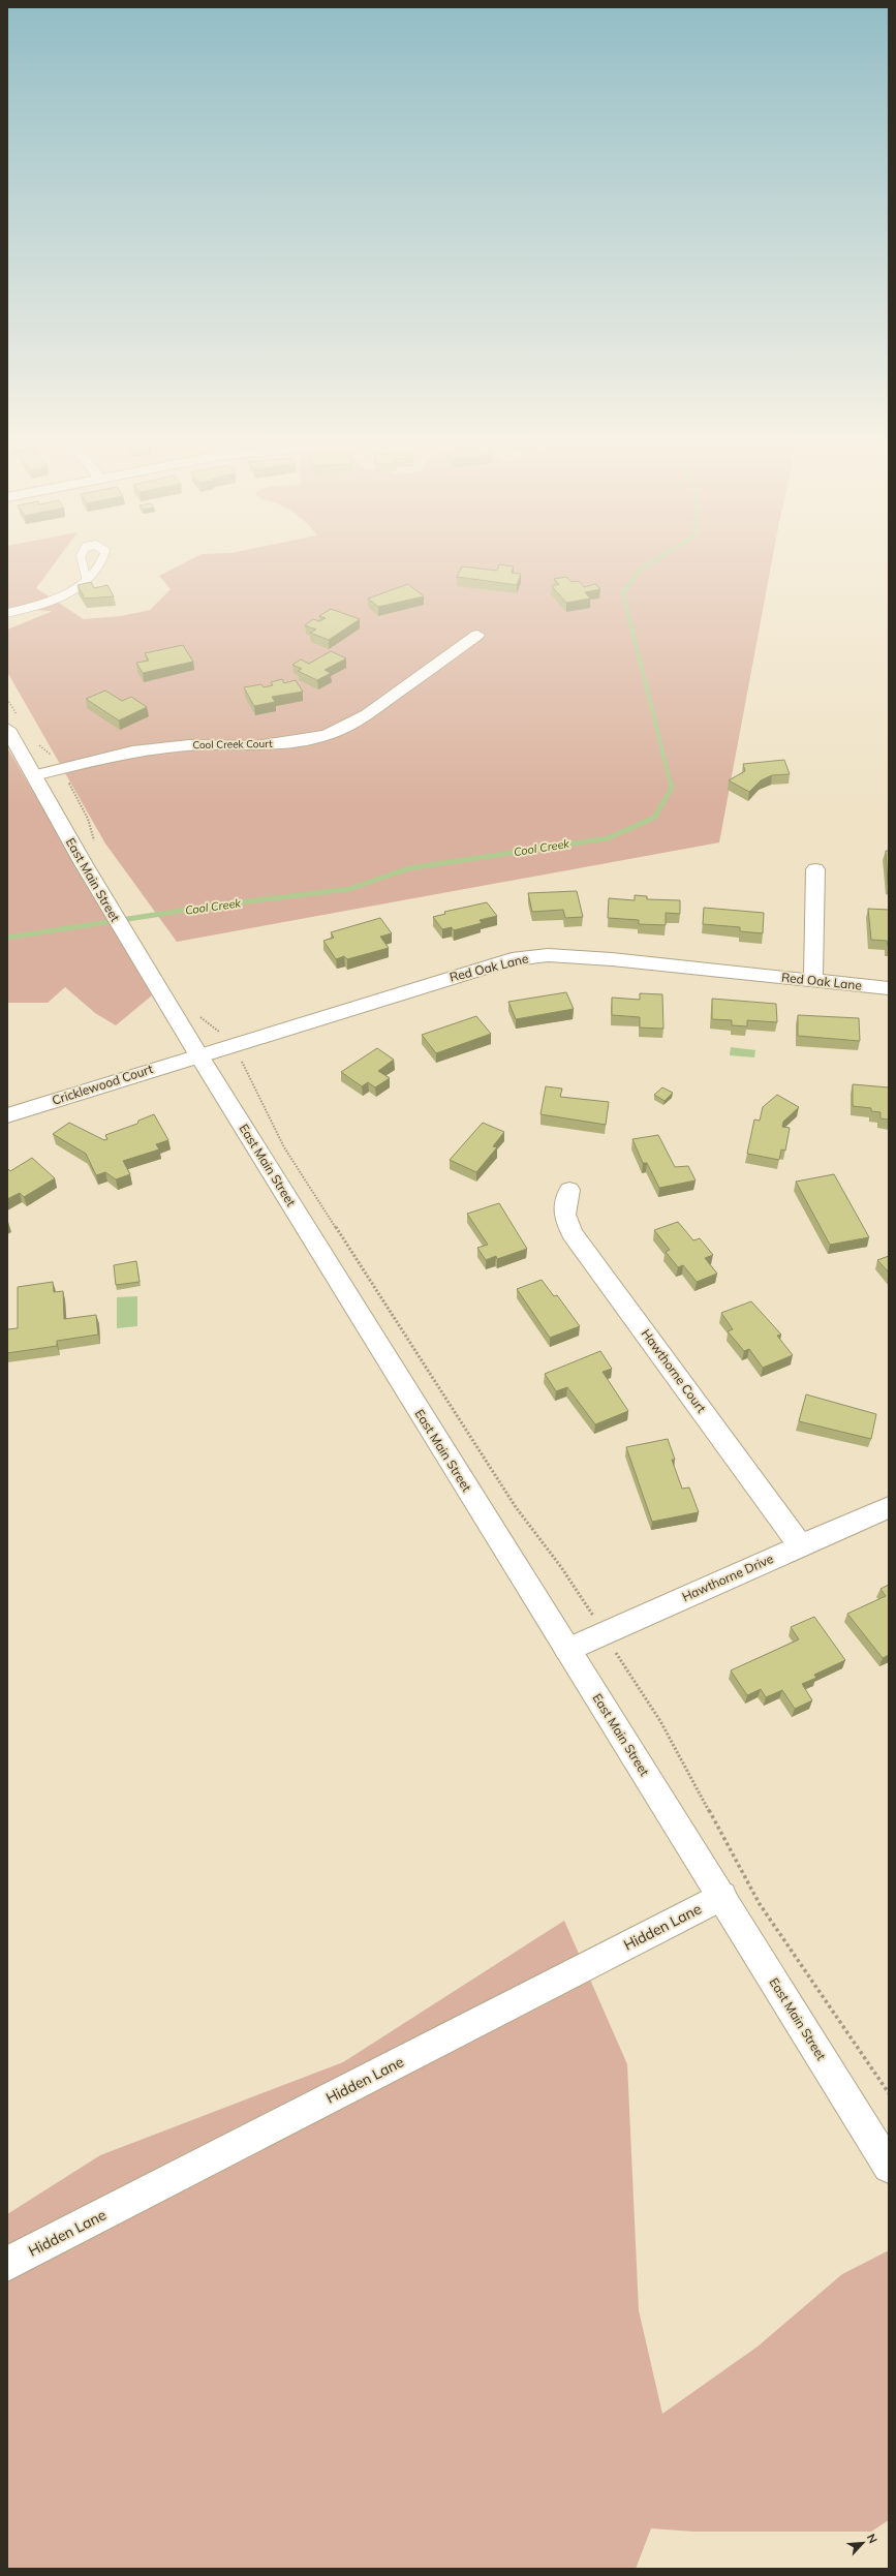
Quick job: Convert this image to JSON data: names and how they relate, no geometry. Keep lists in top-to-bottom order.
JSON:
{
  "streets": {
    "street": [
      "Cool Creek Court",
      "East Main Street",
      "Red Oak Lane",
      "Cricklewood Court",
      "Hawthorne Court",
      "Hawthorne Drive",
      "Hidden Lane"
    ]
  },
  "crossings": [
    ["Cool Creek Court", "East Main Street"],
    ["East Main Street", "Red Oak Lane"],
    ["East Main Street", "Cricklewood Court"],
    ["East Main Street", "Hawthorne Drive"],
    ["East Main Street", "Hidden Lane"],
    ["Red Oak Lane", "Cricklewood Court"],
    ["Hawthorne Court", "Hawthorne Drive"]
  ],
  "water": ["Cool Creek"],
  "north": "top right"
}
